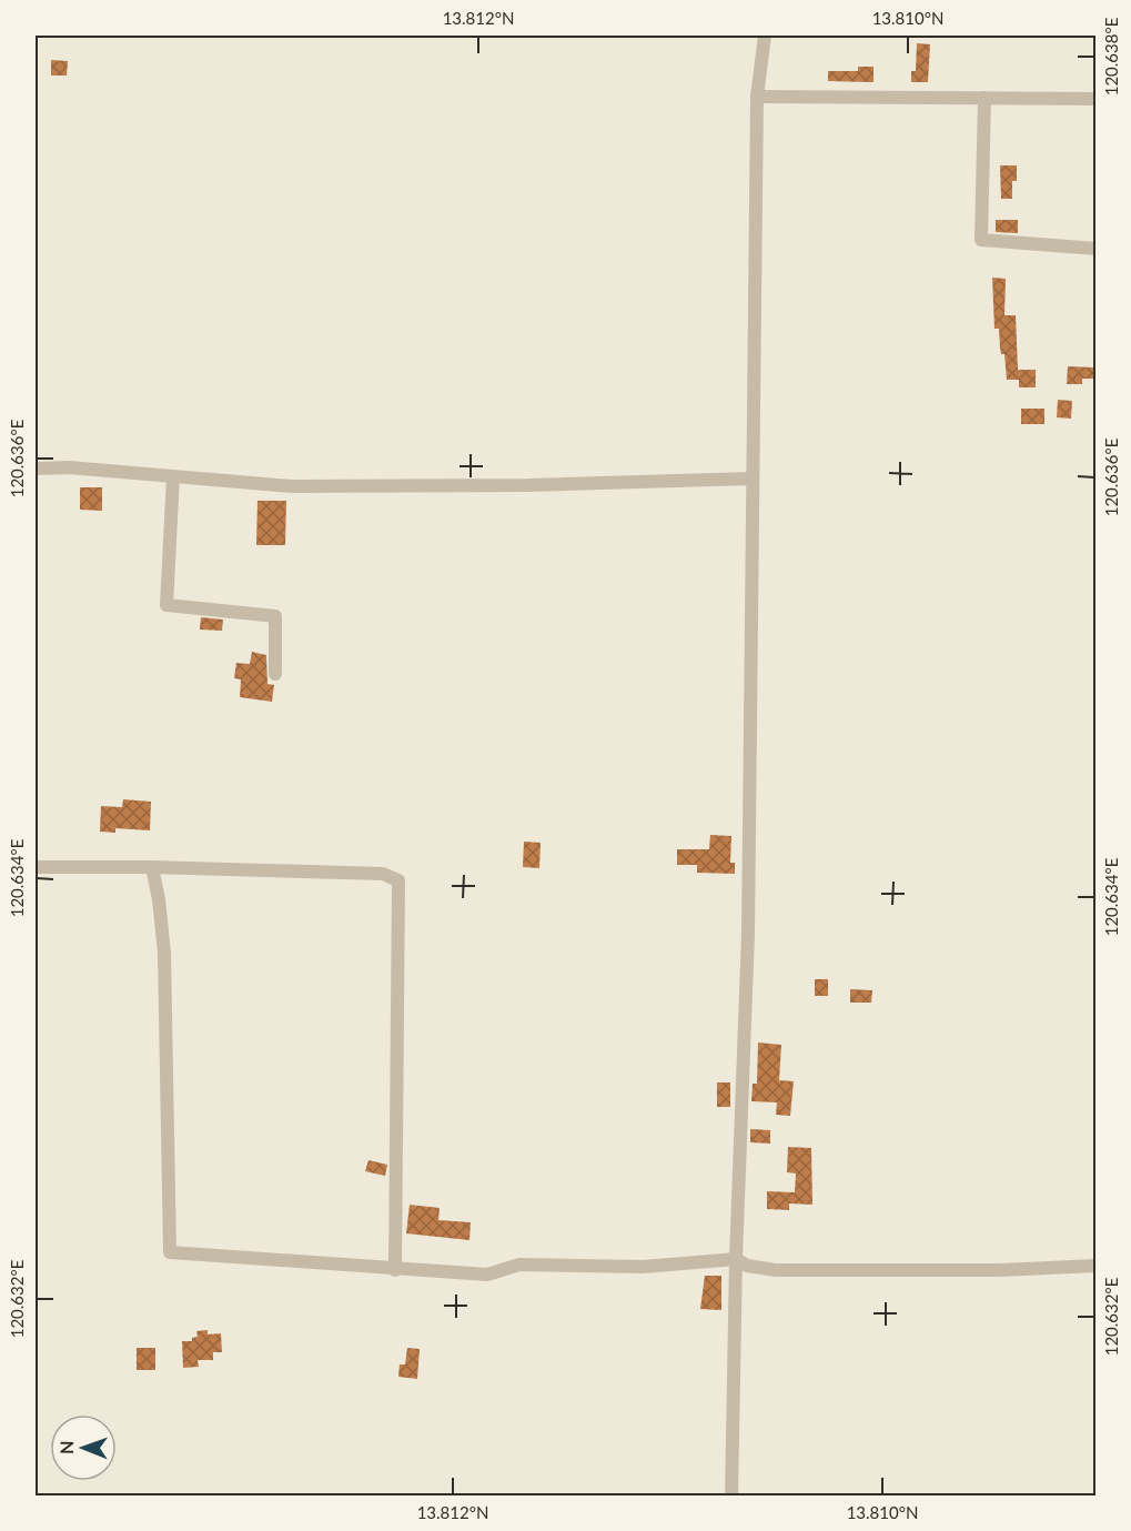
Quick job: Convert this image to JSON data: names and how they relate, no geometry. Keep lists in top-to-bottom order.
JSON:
{
  "north": "left",
  "coordinates": [
    "13.812°N",
    "13.810°N",
    "120.638°E",
    "120.636°E",
    "120.634°E",
    "120.632°E"
  ]
}
